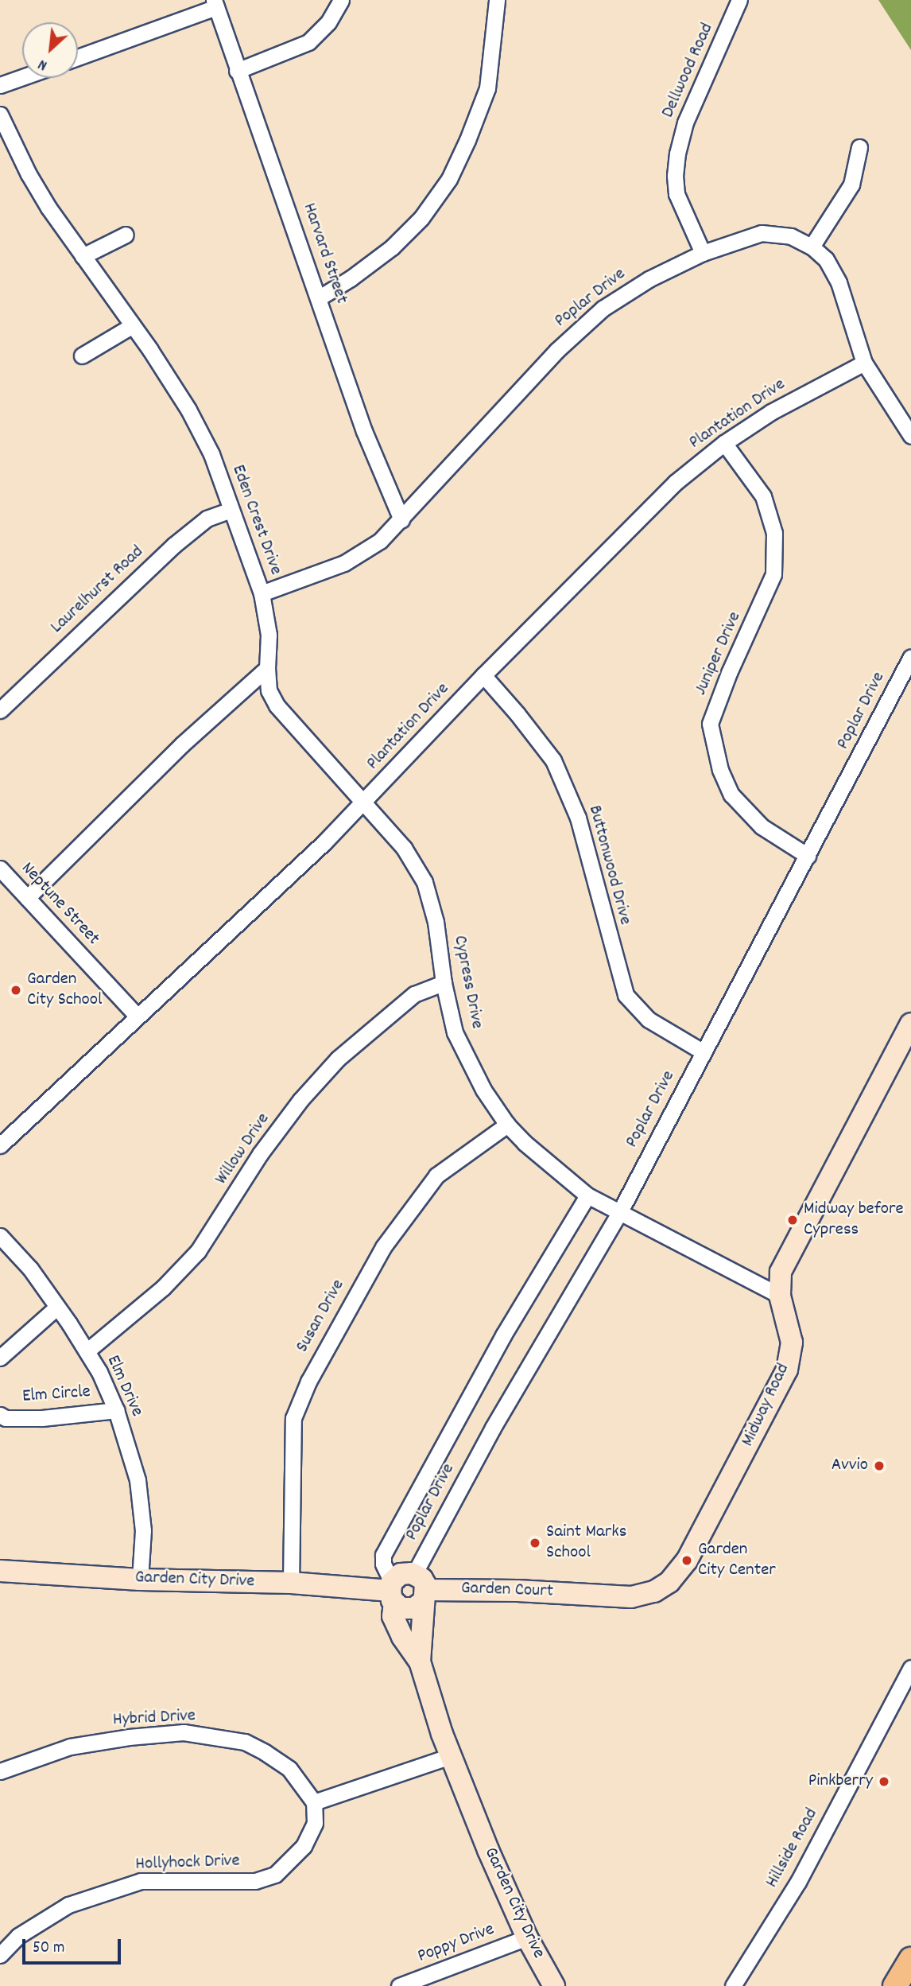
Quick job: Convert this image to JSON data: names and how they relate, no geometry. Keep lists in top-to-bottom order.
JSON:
{
  "streets": {
    "street": [
      "Dellwood Road",
      "Harvard Street",
      "Poplar Drive",
      "Plantation Drive",
      "Eden Crest Drive",
      "Laurelhurst Road",
      "Juniper Drive",
      "Buttonwood Drive",
      "Neptune Street",
      "Cypress Drive",
      "Willow Drive",
      "Susan Drive",
      "Elm Drive",
      "Elm Circle",
      "Midway Road",
      "Garden City Drive",
      "Garden Court",
      "Hybrid Drive",
      "Hillside Road",
      "Hollyhock Drive",
      "Poppy Drive"
    ]
  },
  "crossings": [
    ["Dellwood Road", "Poplar Drive"],
    ["Harvard Street", "Poplar Drive"],
    ["Poplar Drive", "Plantation Drive"],
    ["Poplar Drive", "Eden Crest Drive"],
    ["Poplar Drive", "Juniper Drive"],
    ["Poplar Drive", "Buttonwood Drive"],
    ["Poplar Drive", "Cypress Drive"],
    ["Poplar Drive", "Garden City Drive"],
    ["Poplar Drive", "Garden Court"],
    ["Plantation Drive", "Juniper Drive"],
    ["Plantation Drive", "Buttonwood Drive"],
    ["Plantation Drive", "Neptune Street"],
    ["Plantation Drive", "Cypress Drive"],
    ["Eden Crest Drive", "Laurelhurst Road"],
    ["Eden Crest Drive", "Cypress Drive"],
    ["Cypress Drive", "Willow Drive"],
    ["Cypress Drive", "Susan Drive"],
    ["Cypress Drive", "Midway Road"],
    ["Willow Drive", "Elm Drive"],
    ["Susan Drive", "Garden City Drive"],
    ["Elm Drive", "Elm Circle"],
    ["Elm Drive", "Garden City Drive"],
    ["Midway Road", "Garden Court"],
    ["Garden City Drive", "Garden Court"],
    ["Garden City Drive", "Poppy Drive"],
    ["Hybrid Drive", "Hollyhock Drive"]
  ],
  "places": [
    "Garden City School",
    "Midway before Cypress",
    "Avvio",
    "Saint Marks School",
    "Garden City Center",
    "Pinkberry"
  ],
  "scale_bar": "50 m",
  "north": "bottom left"
}
